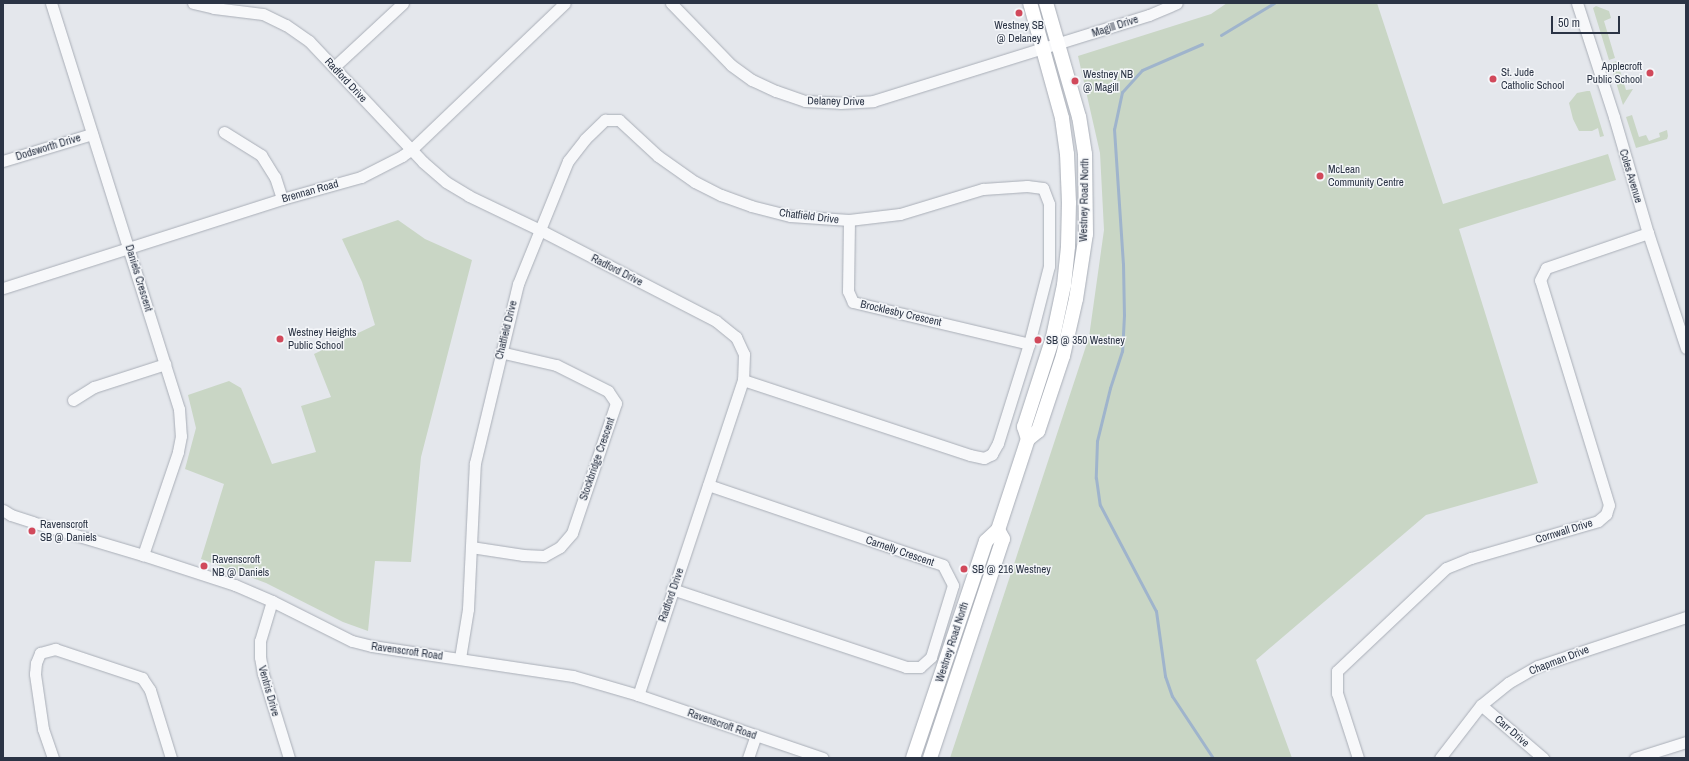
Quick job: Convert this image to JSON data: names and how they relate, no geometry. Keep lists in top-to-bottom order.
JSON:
{
  "streets": {
    "main road": ["Westney Road North"],
    "street": [
      "Magill Drive",
      "Radford Drive",
      "Delaney Drive",
      "Dodsworth Drive",
      "Coles Avenue",
      "Brennan Road",
      "Chatfield Drive",
      "Daniels Crescent",
      "Brocklesby Crescent",
      "Stockbridge Crescent",
      "Cornwall Drive",
      "Carnelly Crescent",
      "Ravenscroft Road",
      "Chapman Drive",
      "Ventris Drive",
      "Carr Drive"
    ]
  },
  "crossings": [
    ["Magill Drive", "Delaney Drive"],
    ["Magill Drive", "Westney Road North"],
    ["Radford Drive", "Brennan Road"],
    ["Radford Drive", "Chatfield Drive"],
    ["Radford Drive", "Carnelly Crescent"],
    ["Radford Drive", "Ravenscroft Road"],
    ["Delaney Drive", "Westney Road North"],
    ["Dodsworth Drive", "Daniels Crescent"],
    ["Coles Avenue", "Cornwall Drive"],
    ["Brennan Road", "Daniels Crescent"],
    ["Chatfield Drive", "Brocklesby Crescent"],
    ["Chatfield Drive", "Stockbridge Crescent"],
    ["Chatfield Drive", "Ravenscroft Road"],
    ["Daniels Crescent", "Ravenscroft Road"],
    ["Ravenscroft Road", "Ventris Drive"],
    ["Chapman Drive", "Carr Drive"]
  ],
  "places": [
    "Westney SB @ Delaney",
    "Applecroft Public School",
    "St. Jude Catholic School",
    "Westney NB @ Magill",
    "McLean Community Centre",
    "Westney Heights Public School",
    "SB @ 350 Westney",
    "Ravenscroft SB @ Daniels",
    "Ravenscroft NB @ Daniels",
    "SB @ 216 Westney"
  ],
  "scale_bar": "50 m"
}
